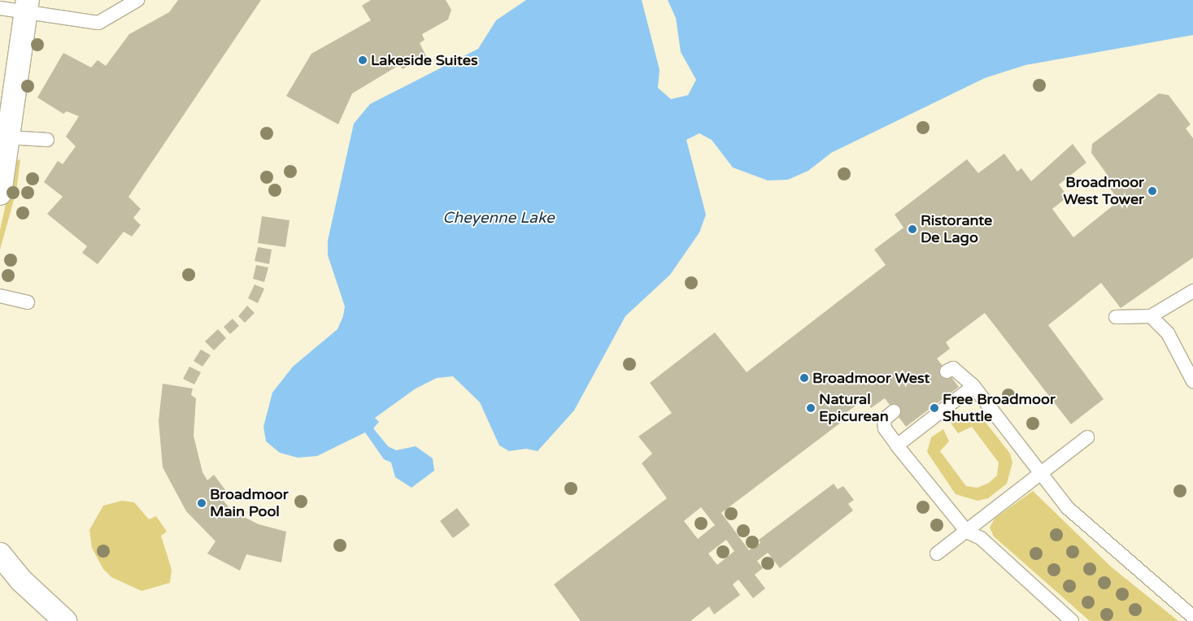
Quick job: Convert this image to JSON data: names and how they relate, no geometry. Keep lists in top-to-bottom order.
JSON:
{
  "water": ["Cheyenne Lake"],
  "places": [
    "Lakeside Suites",
    "Broadmoor West Tower",
    "Ristorante De Lago",
    "Broadmoor West",
    "Natural Epicurean",
    "Free Broadmoor Shuttle",
    "Broadmoor Main Pool"
  ]
}
